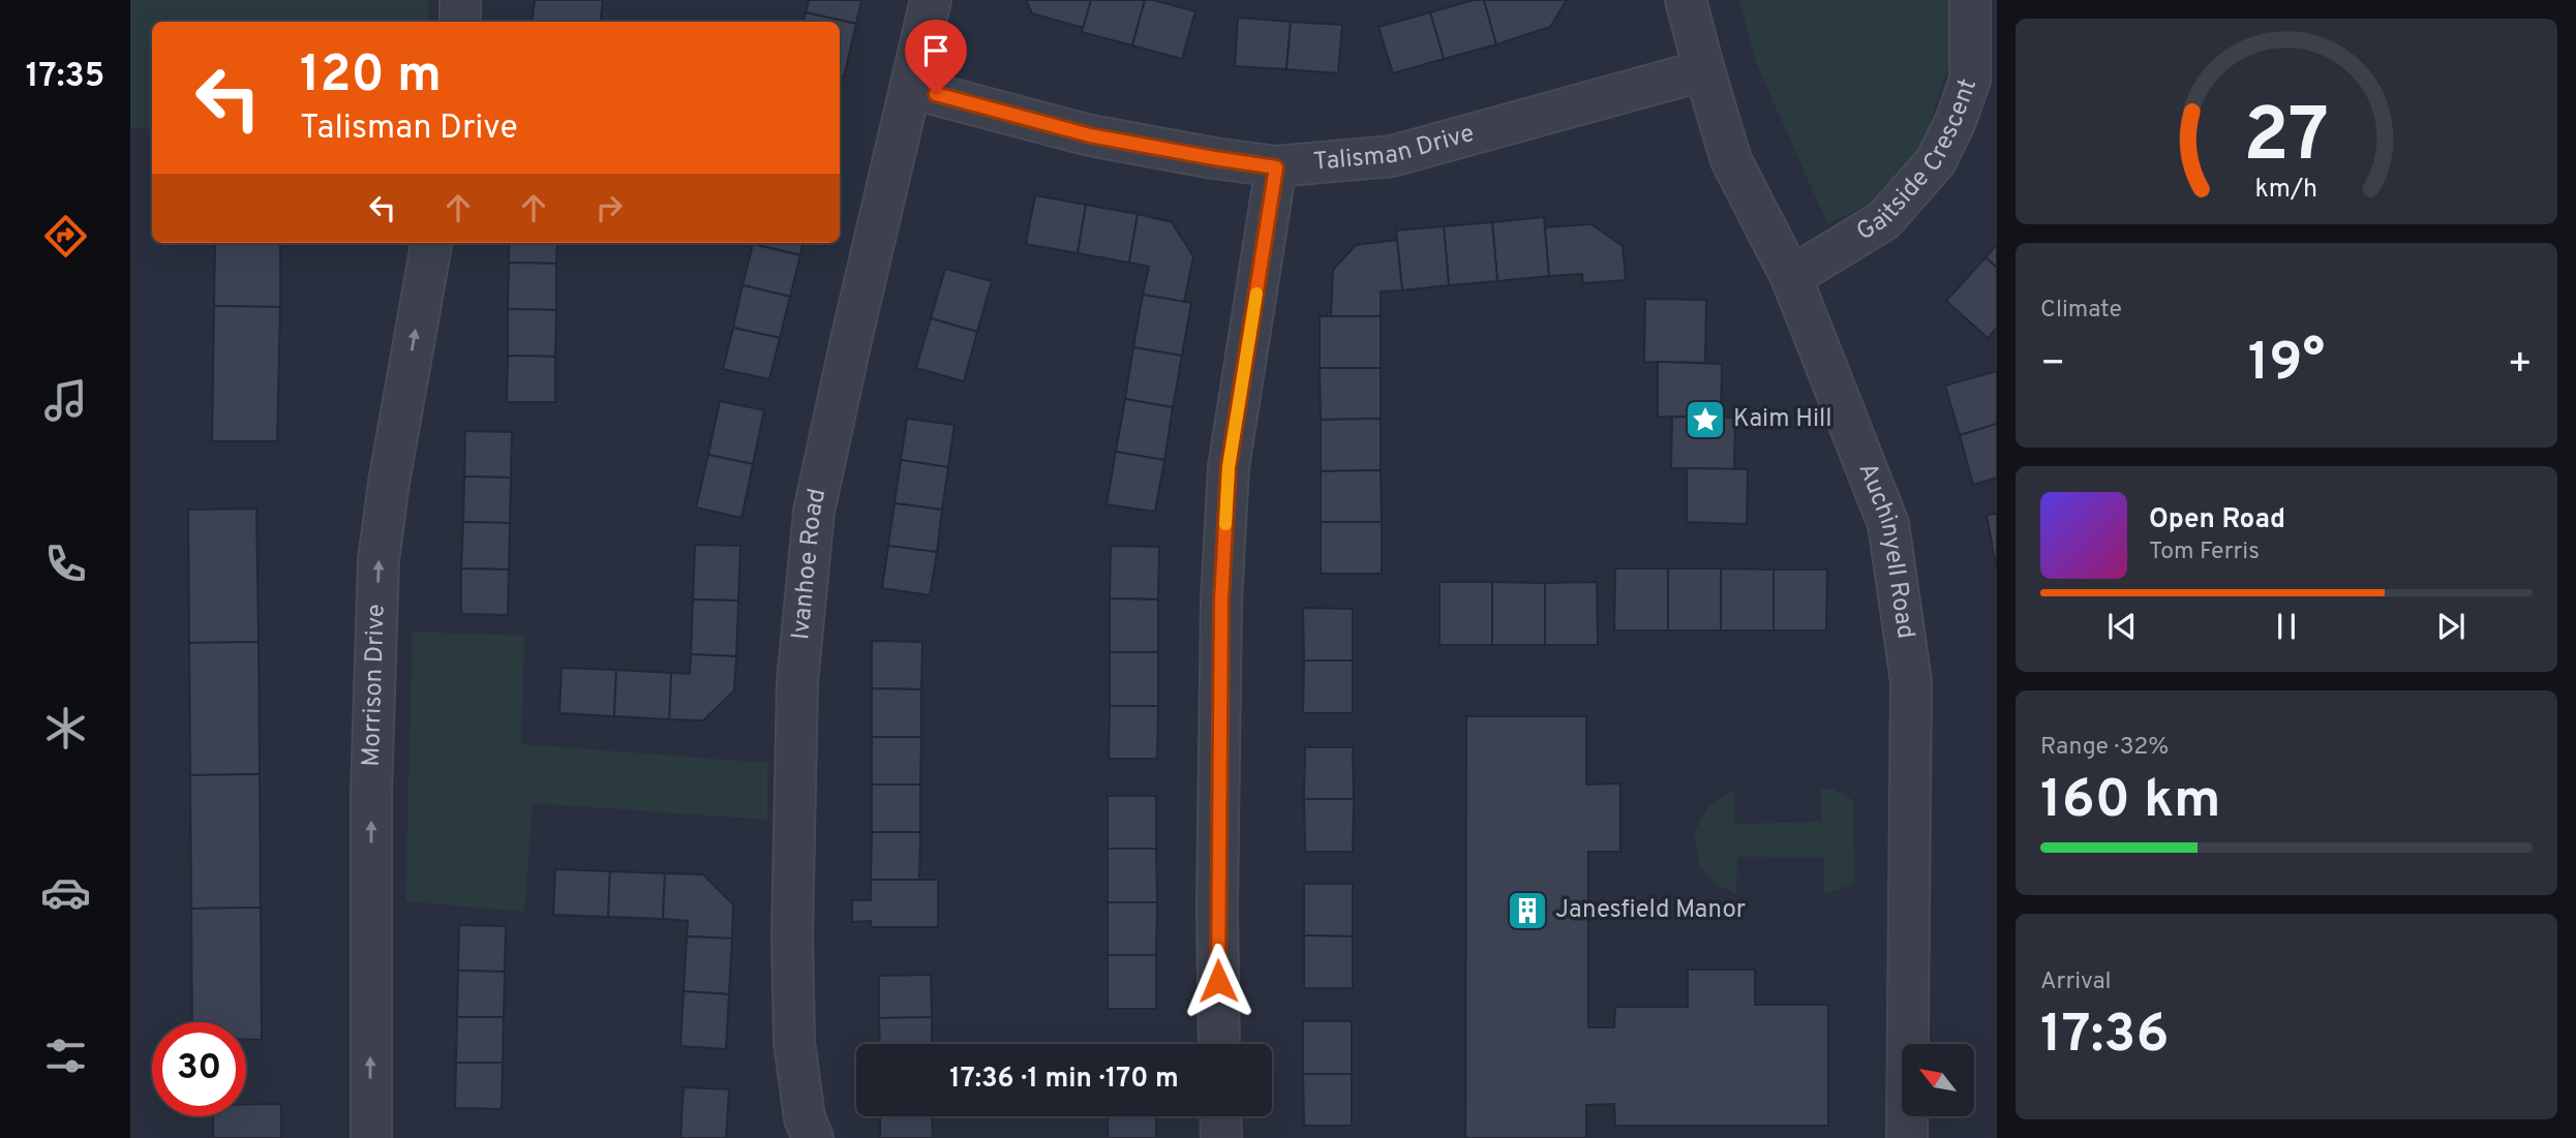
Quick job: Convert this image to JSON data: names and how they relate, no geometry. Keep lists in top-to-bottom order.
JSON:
{
  "streets": {
    "street": [
      "Talisman Drive",
      "Gaitside Crescent",
      "Auchinyell Road",
      "Ivanhoe Road",
      "Morrison Drive"
    ]
  },
  "crossings": [
    ["Talisman Drive", "Auchinyell Road"],
    ["Talisman Drive", "Ivanhoe Road"],
    ["Gaitside Crescent", "Auchinyell Road"]
  ],
  "one_way": ["Morrison Drive"],
  "places": {
    "place": ["Kaim Hill"],
    "building": ["Janesfield Manor"]
  },
  "north": "top left",
  "page": {
    "tabs": "17:35",
    "turn": ["120 m", "Talisman Drive"],
    "tile": [
      "Climate",
      ["Range · 32%", "160 km"],
      ["Arrival", "17:36"]
    ],
    "heat": ["−", "19°", "+"],
    "song": ["Open Road", "Tom Ferris"],
    "limit": "30",
    "trip": "17:36 · 1 min · 170 m",
    "gauge": ["27", "km/h"]
  }
}
